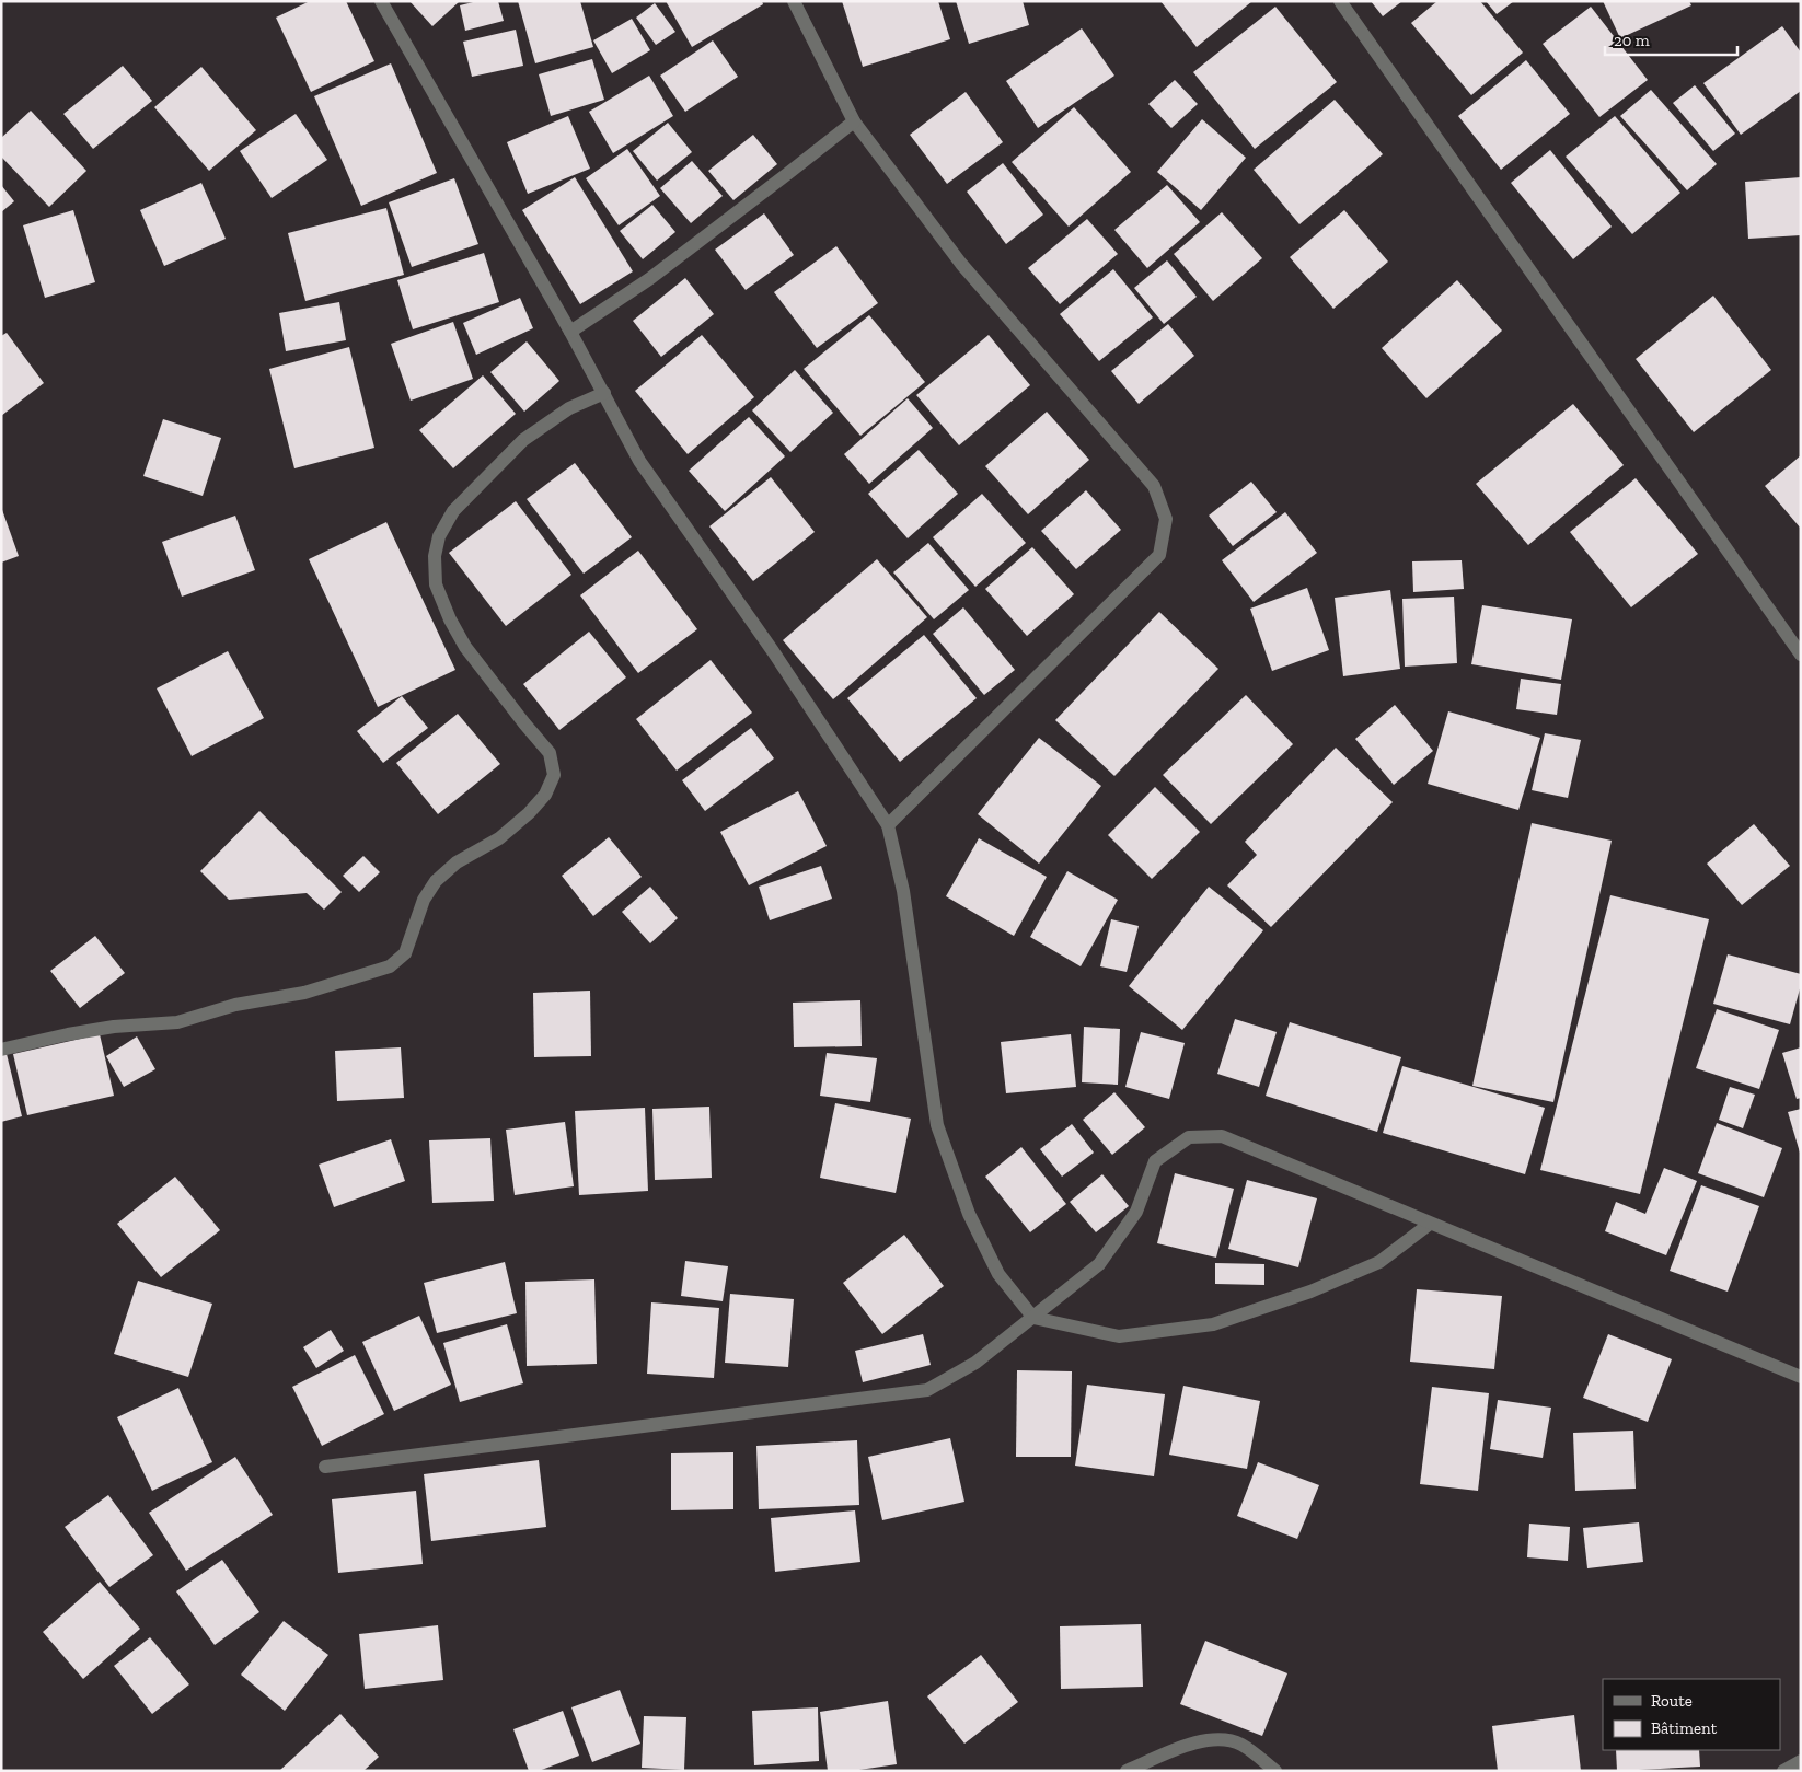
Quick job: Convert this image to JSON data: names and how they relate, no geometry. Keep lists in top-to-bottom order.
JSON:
{
  "legend": ["Route", "Bâtiment"],
  "scale_bar": "20 m"
}
